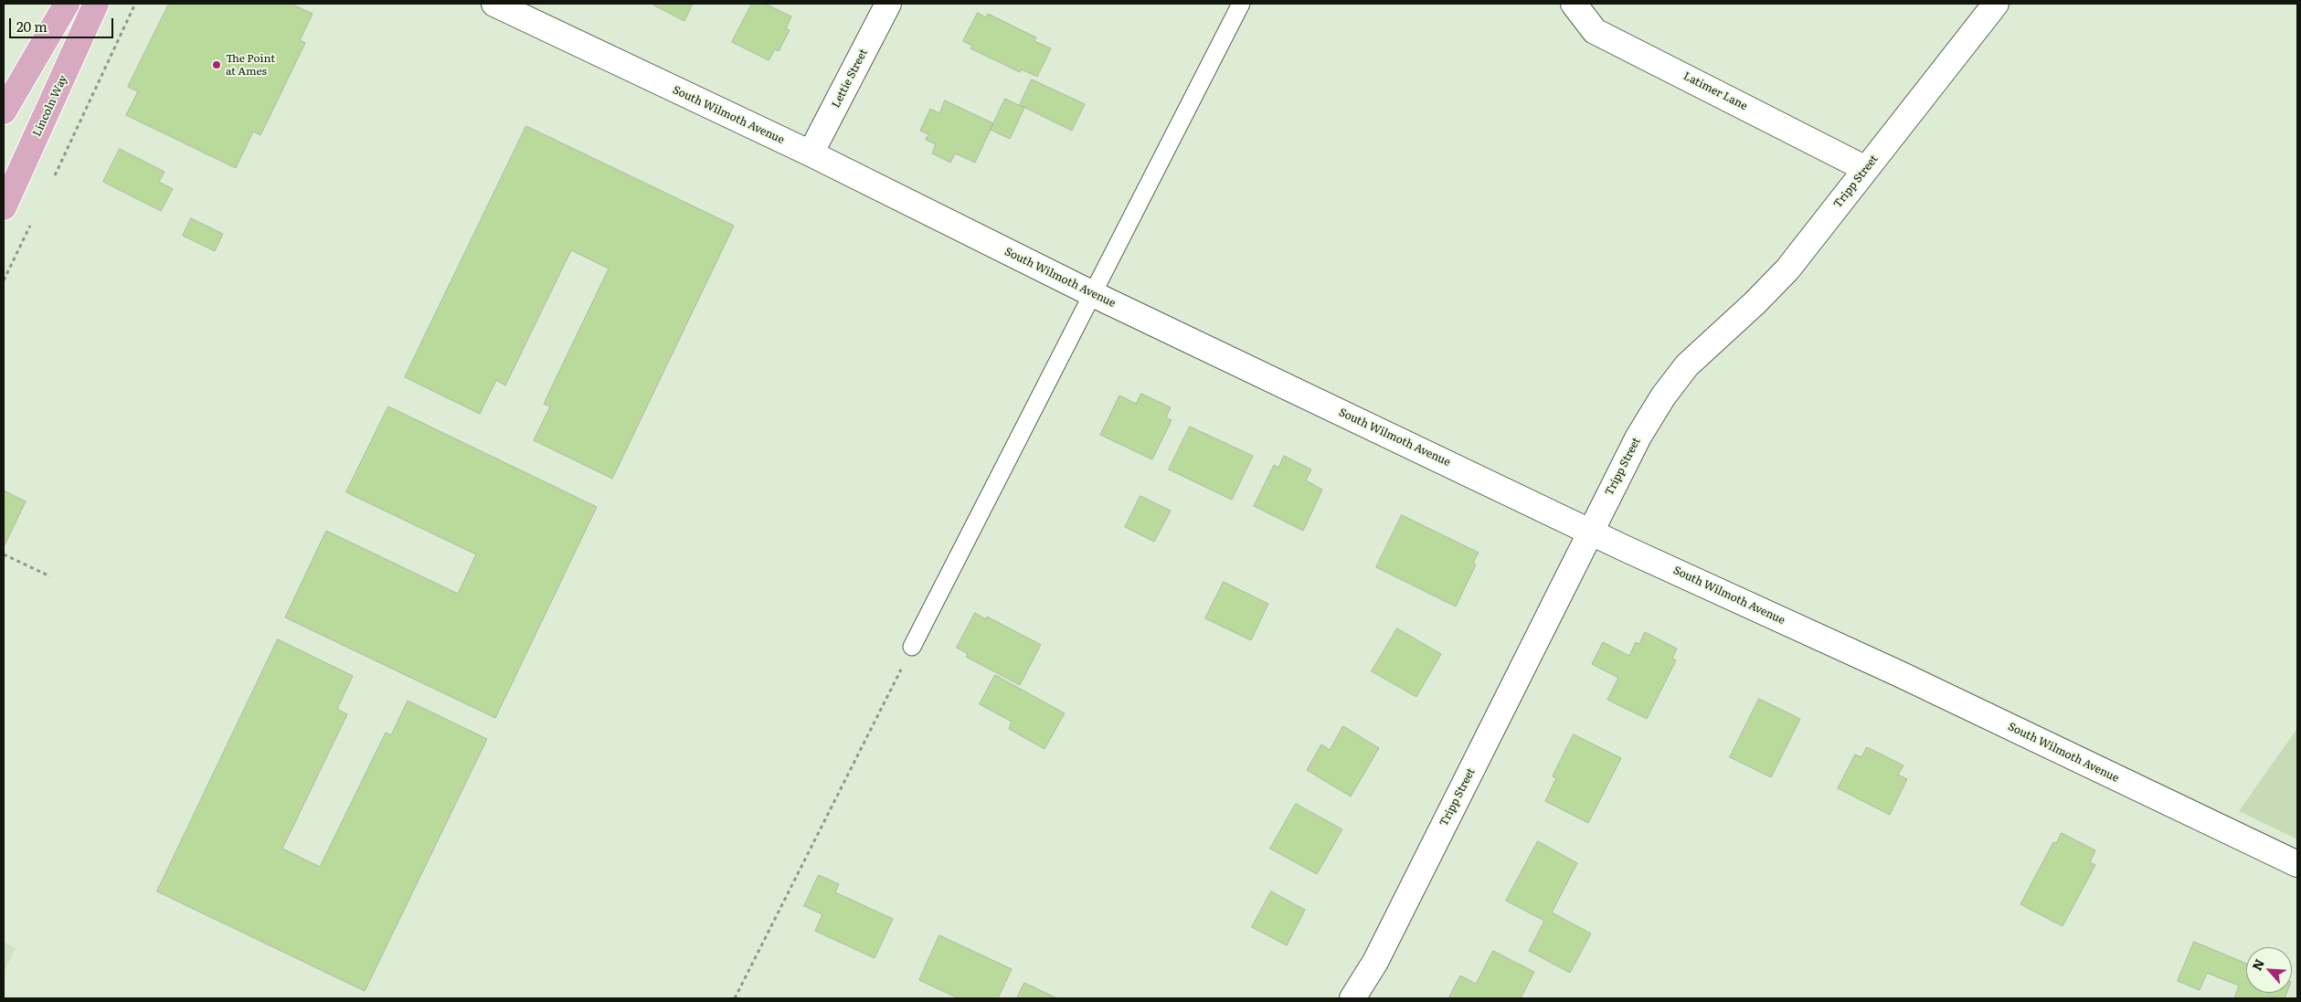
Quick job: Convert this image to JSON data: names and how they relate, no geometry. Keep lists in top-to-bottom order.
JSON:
{
  "streets": {
    "main road": ["Lincoln Way"],
    "street": [
      "Lettie Street",
      "Latimer Lane",
      "South Wilmoth Avenue",
      "Tripp Street"
    ]
  },
  "crossings": [
    ["Lettie Street", "South Wilmoth Avenue"],
    ["Latimer Lane", "Tripp Street"],
    ["South Wilmoth Avenue", "Tripp Street"]
  ],
  "places": ["The Point at Ames"],
  "scale_bar": "20 m",
  "north": "top left"
}
